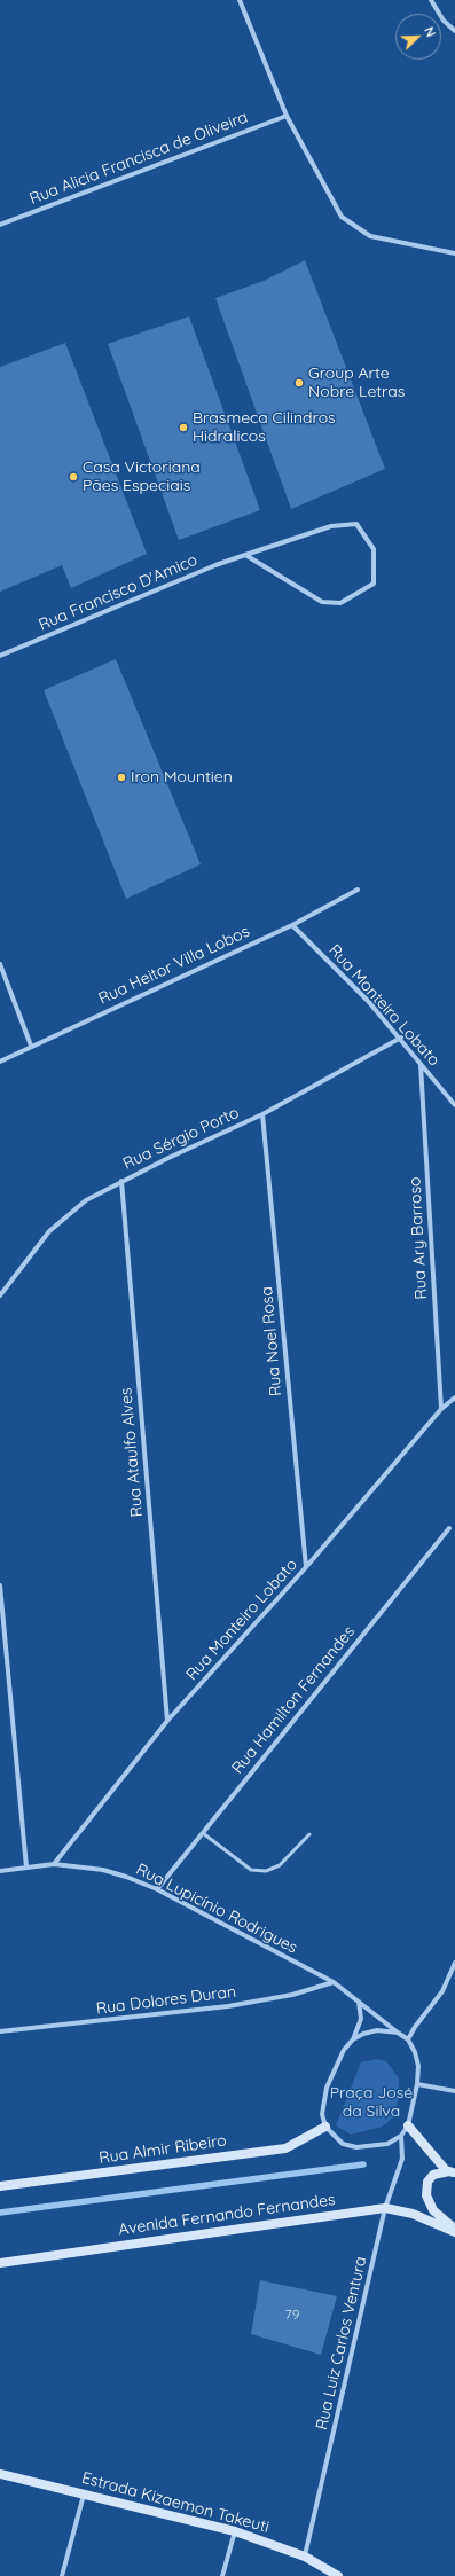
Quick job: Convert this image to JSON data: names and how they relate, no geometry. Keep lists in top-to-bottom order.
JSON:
{
  "streets": {
    "street": [
      "Rua Alicia Francisca de Oliveira",
      "Rua Francisco D'Amico",
      "Rua Heitor Villa Lobos",
      "Rua Monteiro Lobato",
      "Rua Sérgio Porto",
      "Rua Ary Barroso",
      "Rua Noel Rosa",
      "Rua Ataulfo Alves",
      "Rua Hamilton Fernandes",
      "Rua Lupicínio Rodrigues",
      "Rua Dolores Duran",
      "Rua Almir Ribeiro",
      "Avenida Fernando Fernandes",
      "Rua Luiz Carlos Ventura",
      "Estrada Kizaemon Takeuti"
    ]
  },
  "crossings": [
    ["Rua Heitor Villa Lobos", "Rua Monteiro Lobato"],
    ["Rua Monteiro Lobato", "Rua Sérgio Porto"],
    ["Rua Monteiro Lobato", "Rua Ary Barroso"],
    ["Rua Monteiro Lobato", "Rua Noel Rosa"],
    ["Rua Monteiro Lobato", "Rua Ataulfo Alves"],
    ["Rua Monteiro Lobato", "Rua Lupicínio Rodrigues"],
    ["Rua Sérgio Porto", "Rua Noel Rosa"],
    ["Rua Sérgio Porto", "Rua Ataulfo Alves"],
    ["Rua Hamilton Fernandes", "Rua Lupicínio Rodrigues"],
    ["Rua Lupicínio Rodrigues", "Rua Dolores Duran"],
    ["Rua Lupicínio Rodrigues", "Rua Almir Ribeiro"],
    ["Rua Lupicínio Rodrigues", "Rua Luiz Carlos Ventura"],
    ["Rua Almir Ribeiro", "Rua Luiz Carlos Ventura"],
    ["Avenida Fernando Fernandes", "Rua Luiz Carlos Ventura"],
    ["Rua Luiz Carlos Ventura", "Estrada Kizaemon Takeuti"]
  ],
  "parks": ["Praça José da Silva"],
  "places": [
    "Group Arte Nobre Letras",
    "Brasmeca Cilindros Hidralicos",
    "Casa Victoriana Pães Especiais",
    "Iron Mountien"
  ],
  "house_numbers": ["79"],
  "north": "top right"
}
